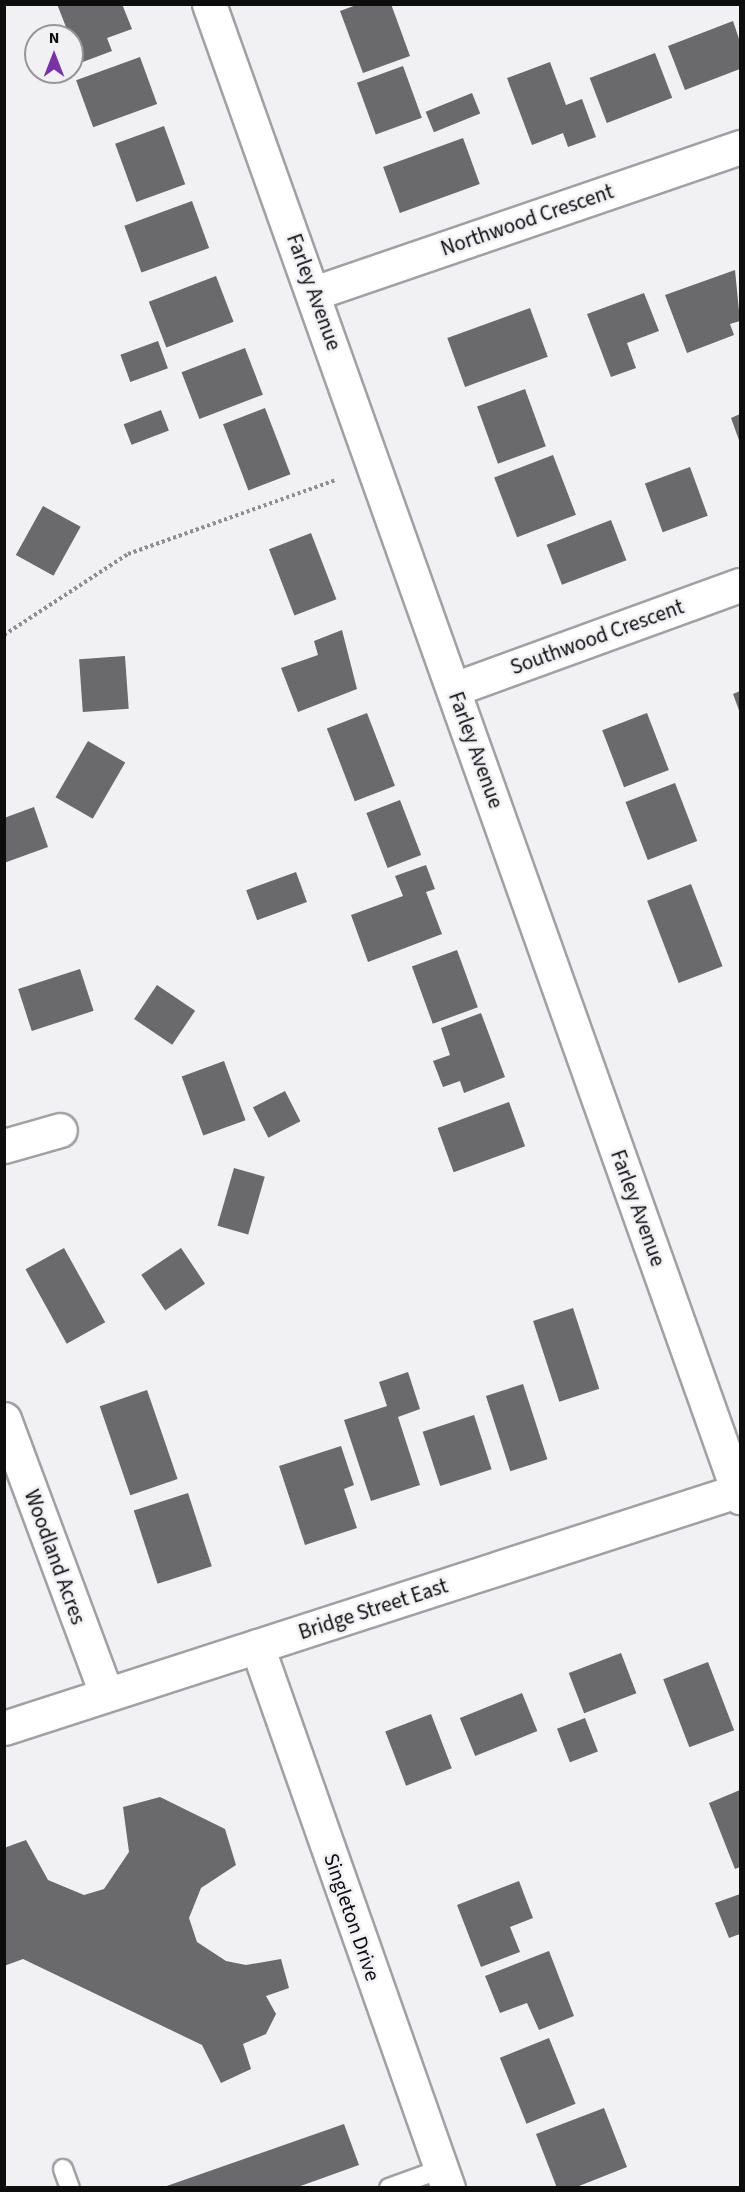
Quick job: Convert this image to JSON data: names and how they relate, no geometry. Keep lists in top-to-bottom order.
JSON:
{
  "streets": {
    "street": [
      "Northwood Crescent",
      "Farley Avenue",
      "Southwood Crescent",
      "Woodland Acres",
      "Bridge Street East",
      "Singleton Drive"
    ]
  },
  "crossings": [
    ["Northwood Crescent", "Farley Avenue"],
    ["Farley Avenue", "Southwood Crescent"],
    ["Farley Avenue", "Bridge Street East"],
    ["Woodland Acres", "Bridge Street East"],
    ["Bridge Street East", "Singleton Drive"]
  ],
  "north": "top"
}
